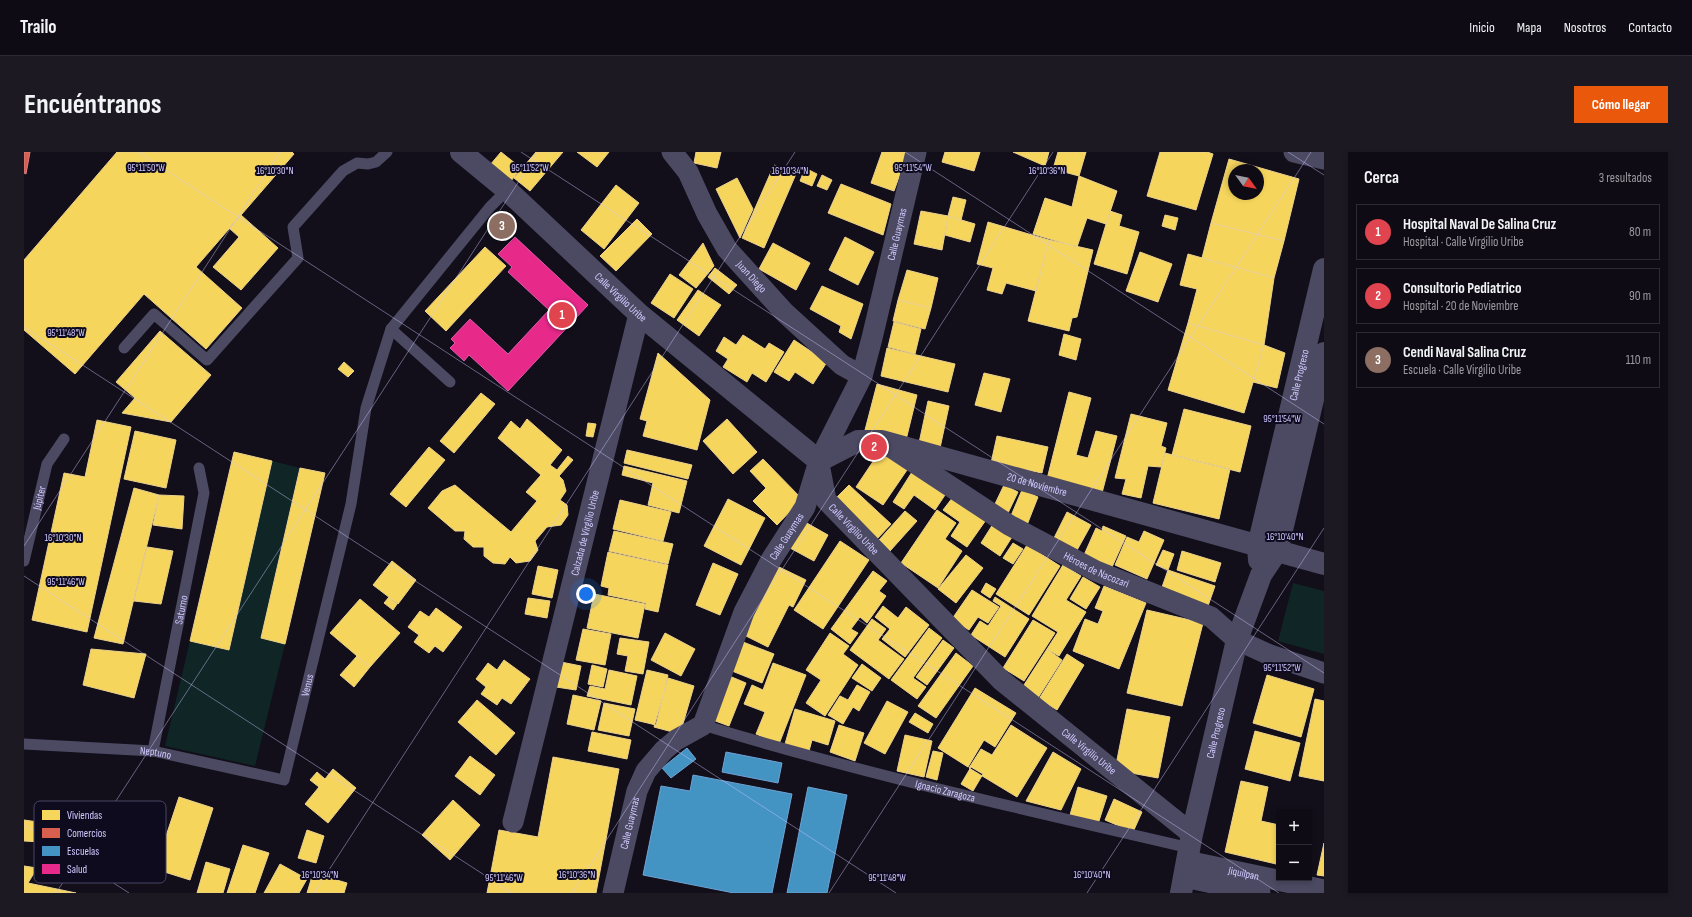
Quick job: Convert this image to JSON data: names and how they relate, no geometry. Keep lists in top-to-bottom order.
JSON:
{
  "streets": {
    "street": [
      "Calle Guaymas",
      "Juan Diego",
      "Calle Virgilio Uribe",
      "Calle Progreso",
      "20 de Noviembre",
      "Calzada de Virgilio Uribe",
      "Héroes de Nacozari",
      "Jiquilpan"
    ],
    "lane": [
      "Júpiter",
      "Saturno",
      "Venus",
      "Neptuno",
      "Ignacio Zaragoza"
    ]
  },
  "crossings": [
    ["Calle Guaymas", "Juan Diego"],
    ["Calle Guaymas", "Calle Virgilio Uribe"],
    ["Calle Guaymas", "20 de Noviembre"],
    ["Calle Guaymas", "Ignacio Zaragoza"],
    ["Calle Virgilio Uribe", "Calle Progreso"],
    ["Calle Virgilio Uribe", "20 de Noviembre"],
    ["Calle Virgilio Uribe", "Calzada de Virgilio Uribe"],
    ["Calle Virgilio Uribe", "Ignacio Zaragoza"],
    ["Calle Virgilio Uribe", "Jiquilpan"],
    ["Calle Progreso", "20 de Noviembre"],
    ["Calle Progreso", "Héroes de Nacozari"],
    ["Calle Progreso", "Ignacio Zaragoza"],
    ["Calle Progreso", "Jiquilpan"],
    ["20 de Noviembre", "Héroes de Nacozari"],
    ["Saturno", "Neptuno"],
    ["Venus", "Neptuno"],
    ["Ignacio Zaragoza", "Jiquilpan"]
  ],
  "legend": [
    "Viviendas",
    "Comercios",
    "Escuelas",
    "Salud"
  ],
  "north": "bottom right",
  "page": {
    "header": "Trailo",
    "nav": [
      "Inicio",
      "Mapa",
      "Nosotros",
      "Contacto"
    ],
    "buttons": "Cómo llegar",
    "title": "Encuéntranos",
    "heading": ["Cerca", "3 resultados"],
    "list": [
      {
        "mark": "1",
        "name": "Hospital Naval De Salina Cruz",
        "note": "Hospital · Calle Virgilio Uribe",
        "value": "80 m"
      },
      {
        "mark": "2",
        "name": "Consultorio Pediatrico",
        "note": "Hospital · 20 de Noviembre",
        "value": "90 m"
      },
      {
        "mark": "3",
        "name": "Cendi Naval Salina Cruz",
        "note": "Escuela · Calle Virgilio Uribe",
        "value": "110 m"
      }
    ],
    "pins": ["3", "1", "2"],
    "map_buttons": ["+", "−"]
  },
  "coordinates": [
    "95°11'50\"W",
    "95°11'52\"W",
    "95°11'54\"W",
    "16°10'36\"N",
    "16°10'30\"N",
    "16°10'34\"N",
    "95°11'48\"W",
    "16°10'40\"N",
    "95°11'46\"W"
  ]
}
